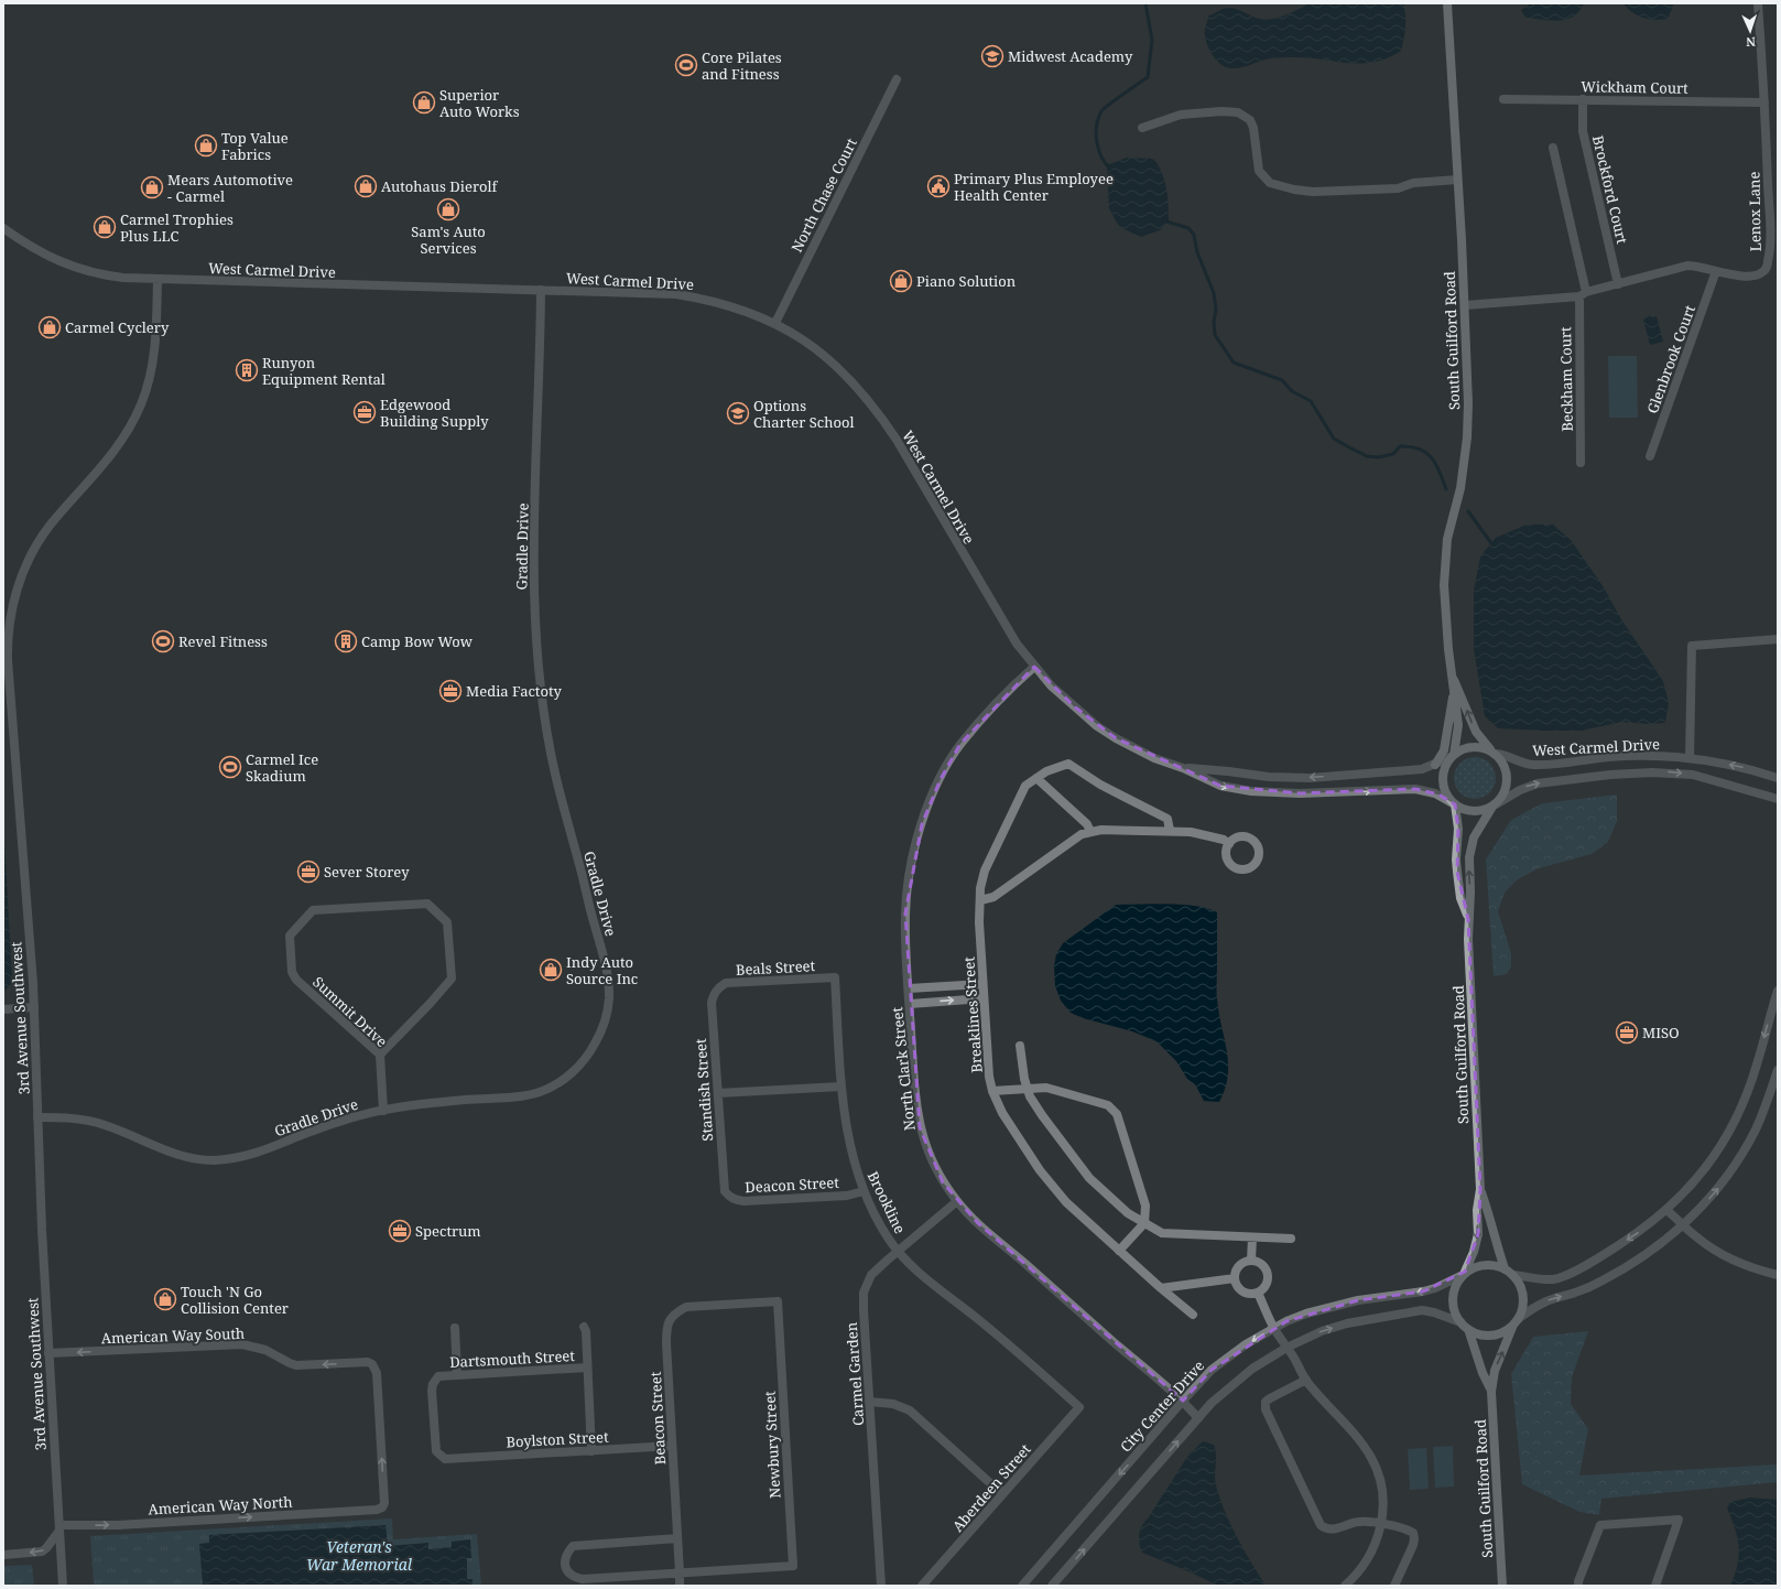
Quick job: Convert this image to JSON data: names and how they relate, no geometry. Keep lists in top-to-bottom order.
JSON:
{
  "streets": {
    "main road": ["South Guilford Road"],
    "street": [
      "Wickham Court",
      "Brockford Court",
      "North Chase Court",
      "Lenox Lane",
      "West Carmel Drive",
      "Glenbrook Court",
      "Beckham Court",
      "Gradle Drive",
      "Beals Street",
      "Summit Drive",
      "Breaklines Street",
      "3rd Avenue Southwest",
      "North Clark Street",
      "Standish Street",
      "Deacon Street",
      "Brookline",
      "American Way South",
      "Dartsmouth Street",
      "Carmel Garden",
      "City Center Drive",
      "Beacon Street",
      "Boylston Street",
      "Newbury Street",
      "Aberdeen Street",
      "American Way North"
    ]
  },
  "crossings": [
    ["Wickham Court", "Brockford Court"],
    ["Wickham Court", "Lenox Lane"],
    ["Brockford Court", "Lenox Lane"],
    ["North Chase Court", "West Carmel Drive"],
    ["Lenox Lane", "South Guilford Road"],
    ["Lenox Lane", "Glenbrook Court"],
    ["Lenox Lane", "Beckham Court"],
    ["West Carmel Drive", "South Guilford Road"],
    ["West Carmel Drive", "Gradle Drive"],
    ["West Carmel Drive", "3rd Avenue Southwest"],
    ["West Carmel Drive", "North Clark Street"],
    ["South Guilford Road", "City Center Drive"],
    ["Gradle Drive", "Summit Drive"],
    ["Gradle Drive", "3rd Avenue Southwest"],
    ["Beals Street", "Standish Street"],
    ["Beals Street", "Brookline"],
    ["3rd Avenue Southwest", "American Way South"],
    ["3rd Avenue Southwest", "American Way North"],
    ["North Clark Street", "Carmel Garden"],
    ["North Clark Street", "City Center Drive"],
    ["Standish Street", "Deacon Street"],
    ["Deacon Street", "Brookline"],
    ["Brookline", "Carmel Garden"],
    ["Brookline", "Aberdeen Street"],
    ["American Way South", "American Way North"],
    ["Dartsmouth Street", "Boylston Street"],
    ["Beacon Street", "Boylston Street"],
    ["Beacon Street", "Newbury Street"]
  ],
  "one_way": ["American Way North"],
  "water": ["Veteran's War Memorial"],
  "places": {
    "school or university": ["Midwest Academy", "Options Charter School"],
    "sports": ["Core Pilates and Fitness", "Revel Fitness", "Carmel Ice Skadium"],
    "shop": [
      "Superior Auto Works",
      "Top Value Fabrics",
      "Autohaus Dierolf",
      "Mears Automotive - Carmel",
      "Sam's Auto Services",
      "Carmel Trophies Plus LLC",
      "Piano Solution",
      "Carmel Cyclery",
      "Indy Auto Source Inc",
      "Touch 'N Go Collision Center"
    ],
    "public building": ["Primary Plus Employee Health Center"],
    "building": ["Runyon Equipment Rental", "Camp Bow Wow"],
    "office": [
      "Edgewood Building Supply",
      "Media Factoty",
      "Sever Storey",
      "MISO",
      "Spectrum"
    ]
  },
  "north": "bottom"
}
